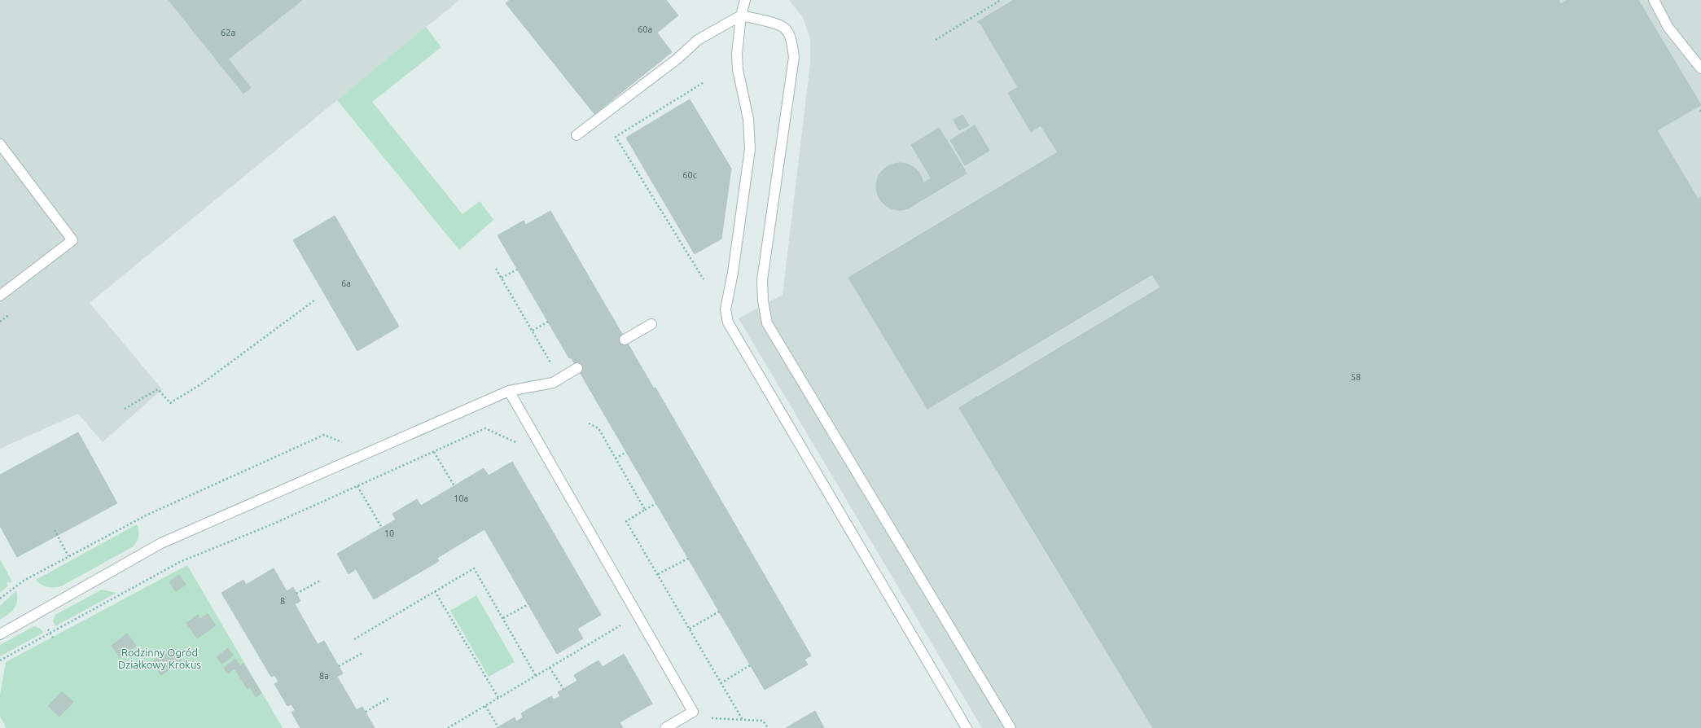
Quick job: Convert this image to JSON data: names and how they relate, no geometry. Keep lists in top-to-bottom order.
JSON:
{
  "parks": ["Rodzinny Ogród Działkowy Krokus"],
  "house_numbers": [
    "60a",
    "62a",
    "60c",
    "6a",
    "58",
    "10a",
    "10",
    "8",
    "8a"
  ]
}
